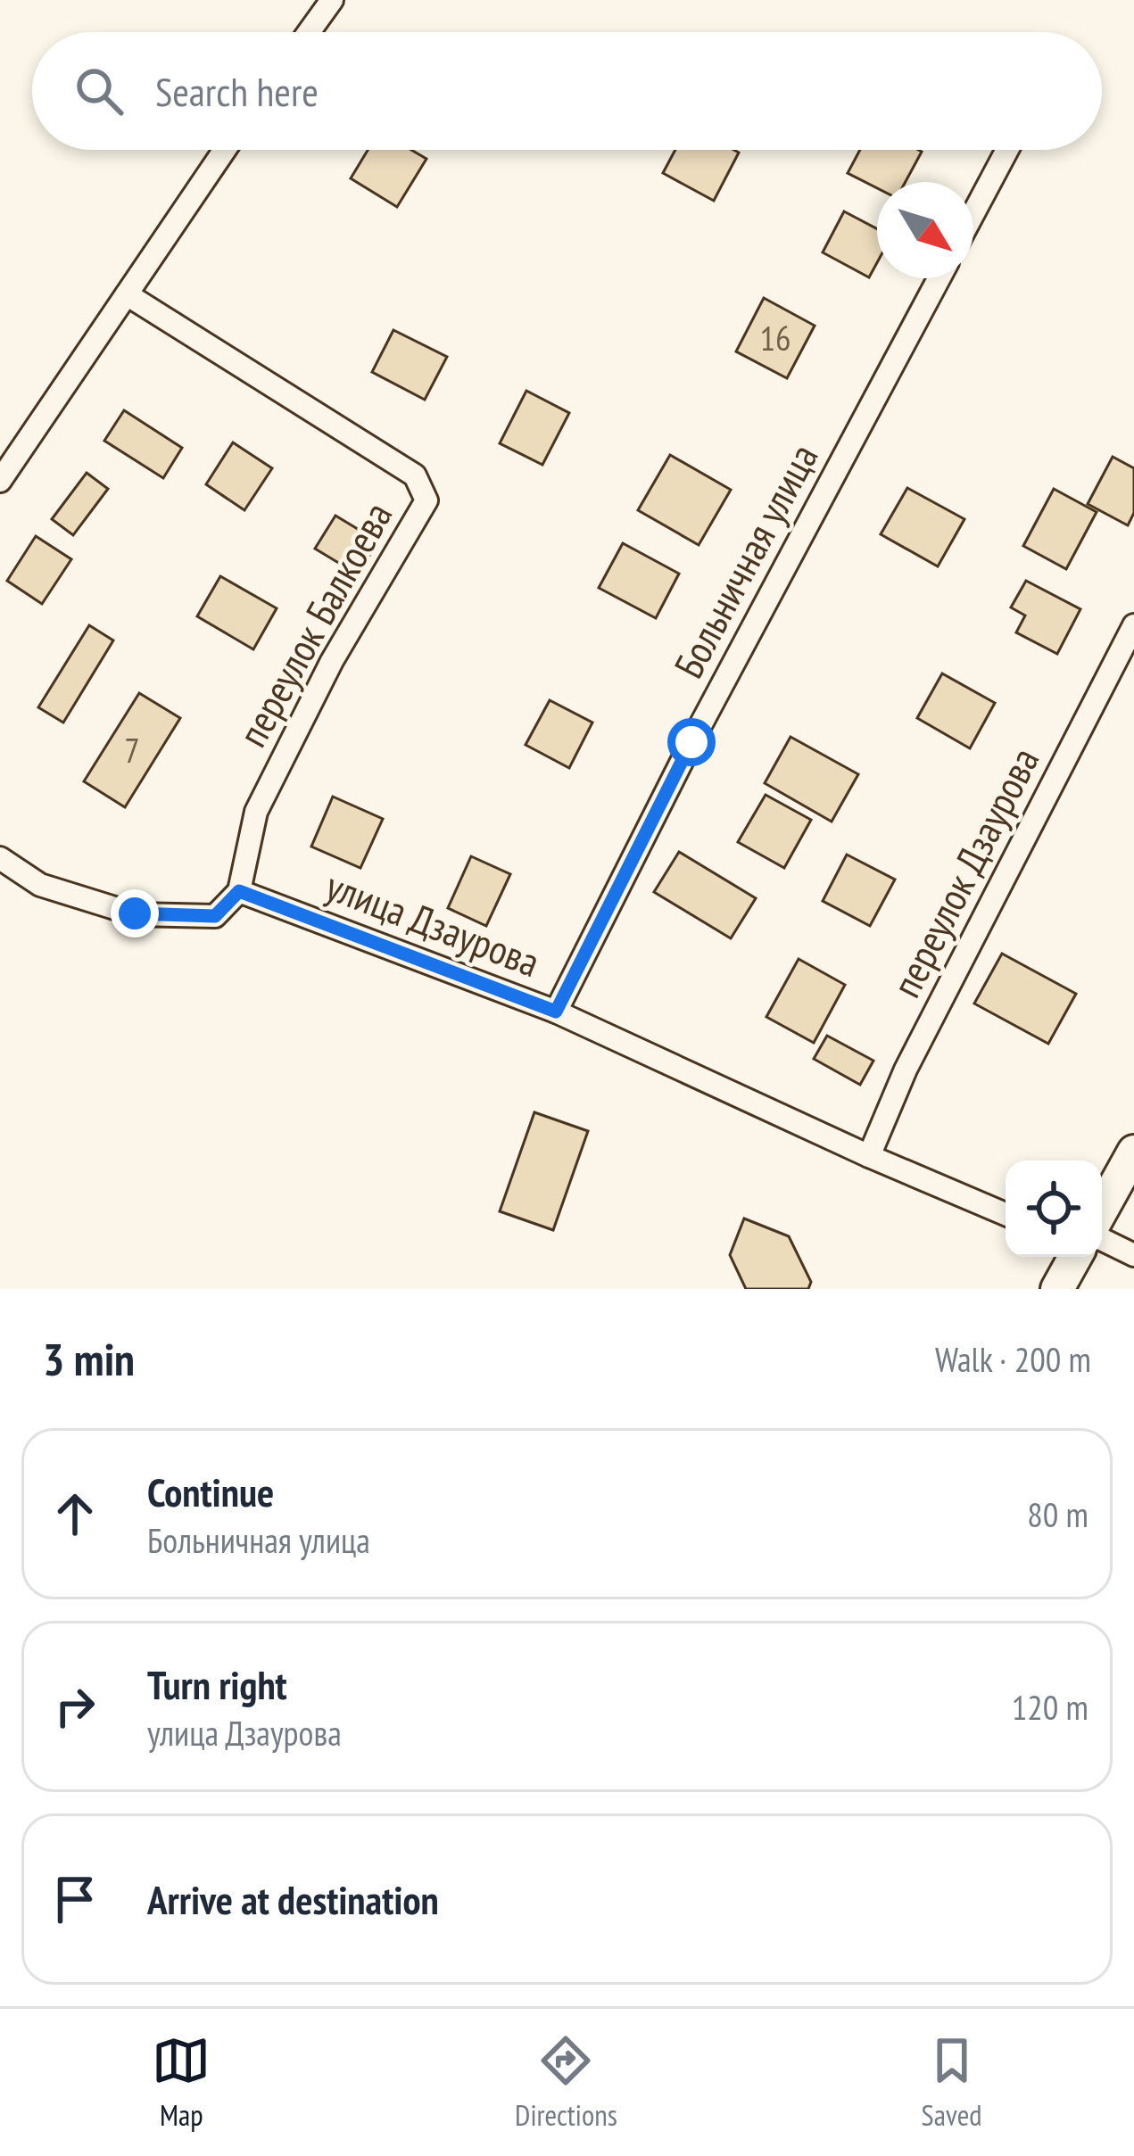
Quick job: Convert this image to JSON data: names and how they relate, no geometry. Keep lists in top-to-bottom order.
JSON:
{
  "streets": {
    "street": [
      "Больничная улица",
      "переулок Балкоева",
      "переулок Дзаурова",
      "улица Дзаурова"
    ]
  },
  "crossings": [
    ["Больничная улица", "улица Дзаурова"],
    ["переулок Балкоева", "улица Дзаурова"],
    ["переулок Дзаурова", "улица Дзаурова"]
  ],
  "house_numbers": ["16", "7"],
  "north": "bottom right",
  "page": {
    "search": "Search here",
    "heading": ["3 min", "Walk · 200 m"],
    "list": [
      ["Continue", "Больничная улица", "80 m"],
      ["Turn right", "улица Дзаурова", "120 m"],
      "Arrive at destination"
    ],
    "nav": ["Map", "Directions", "Saved"]
  }
}
